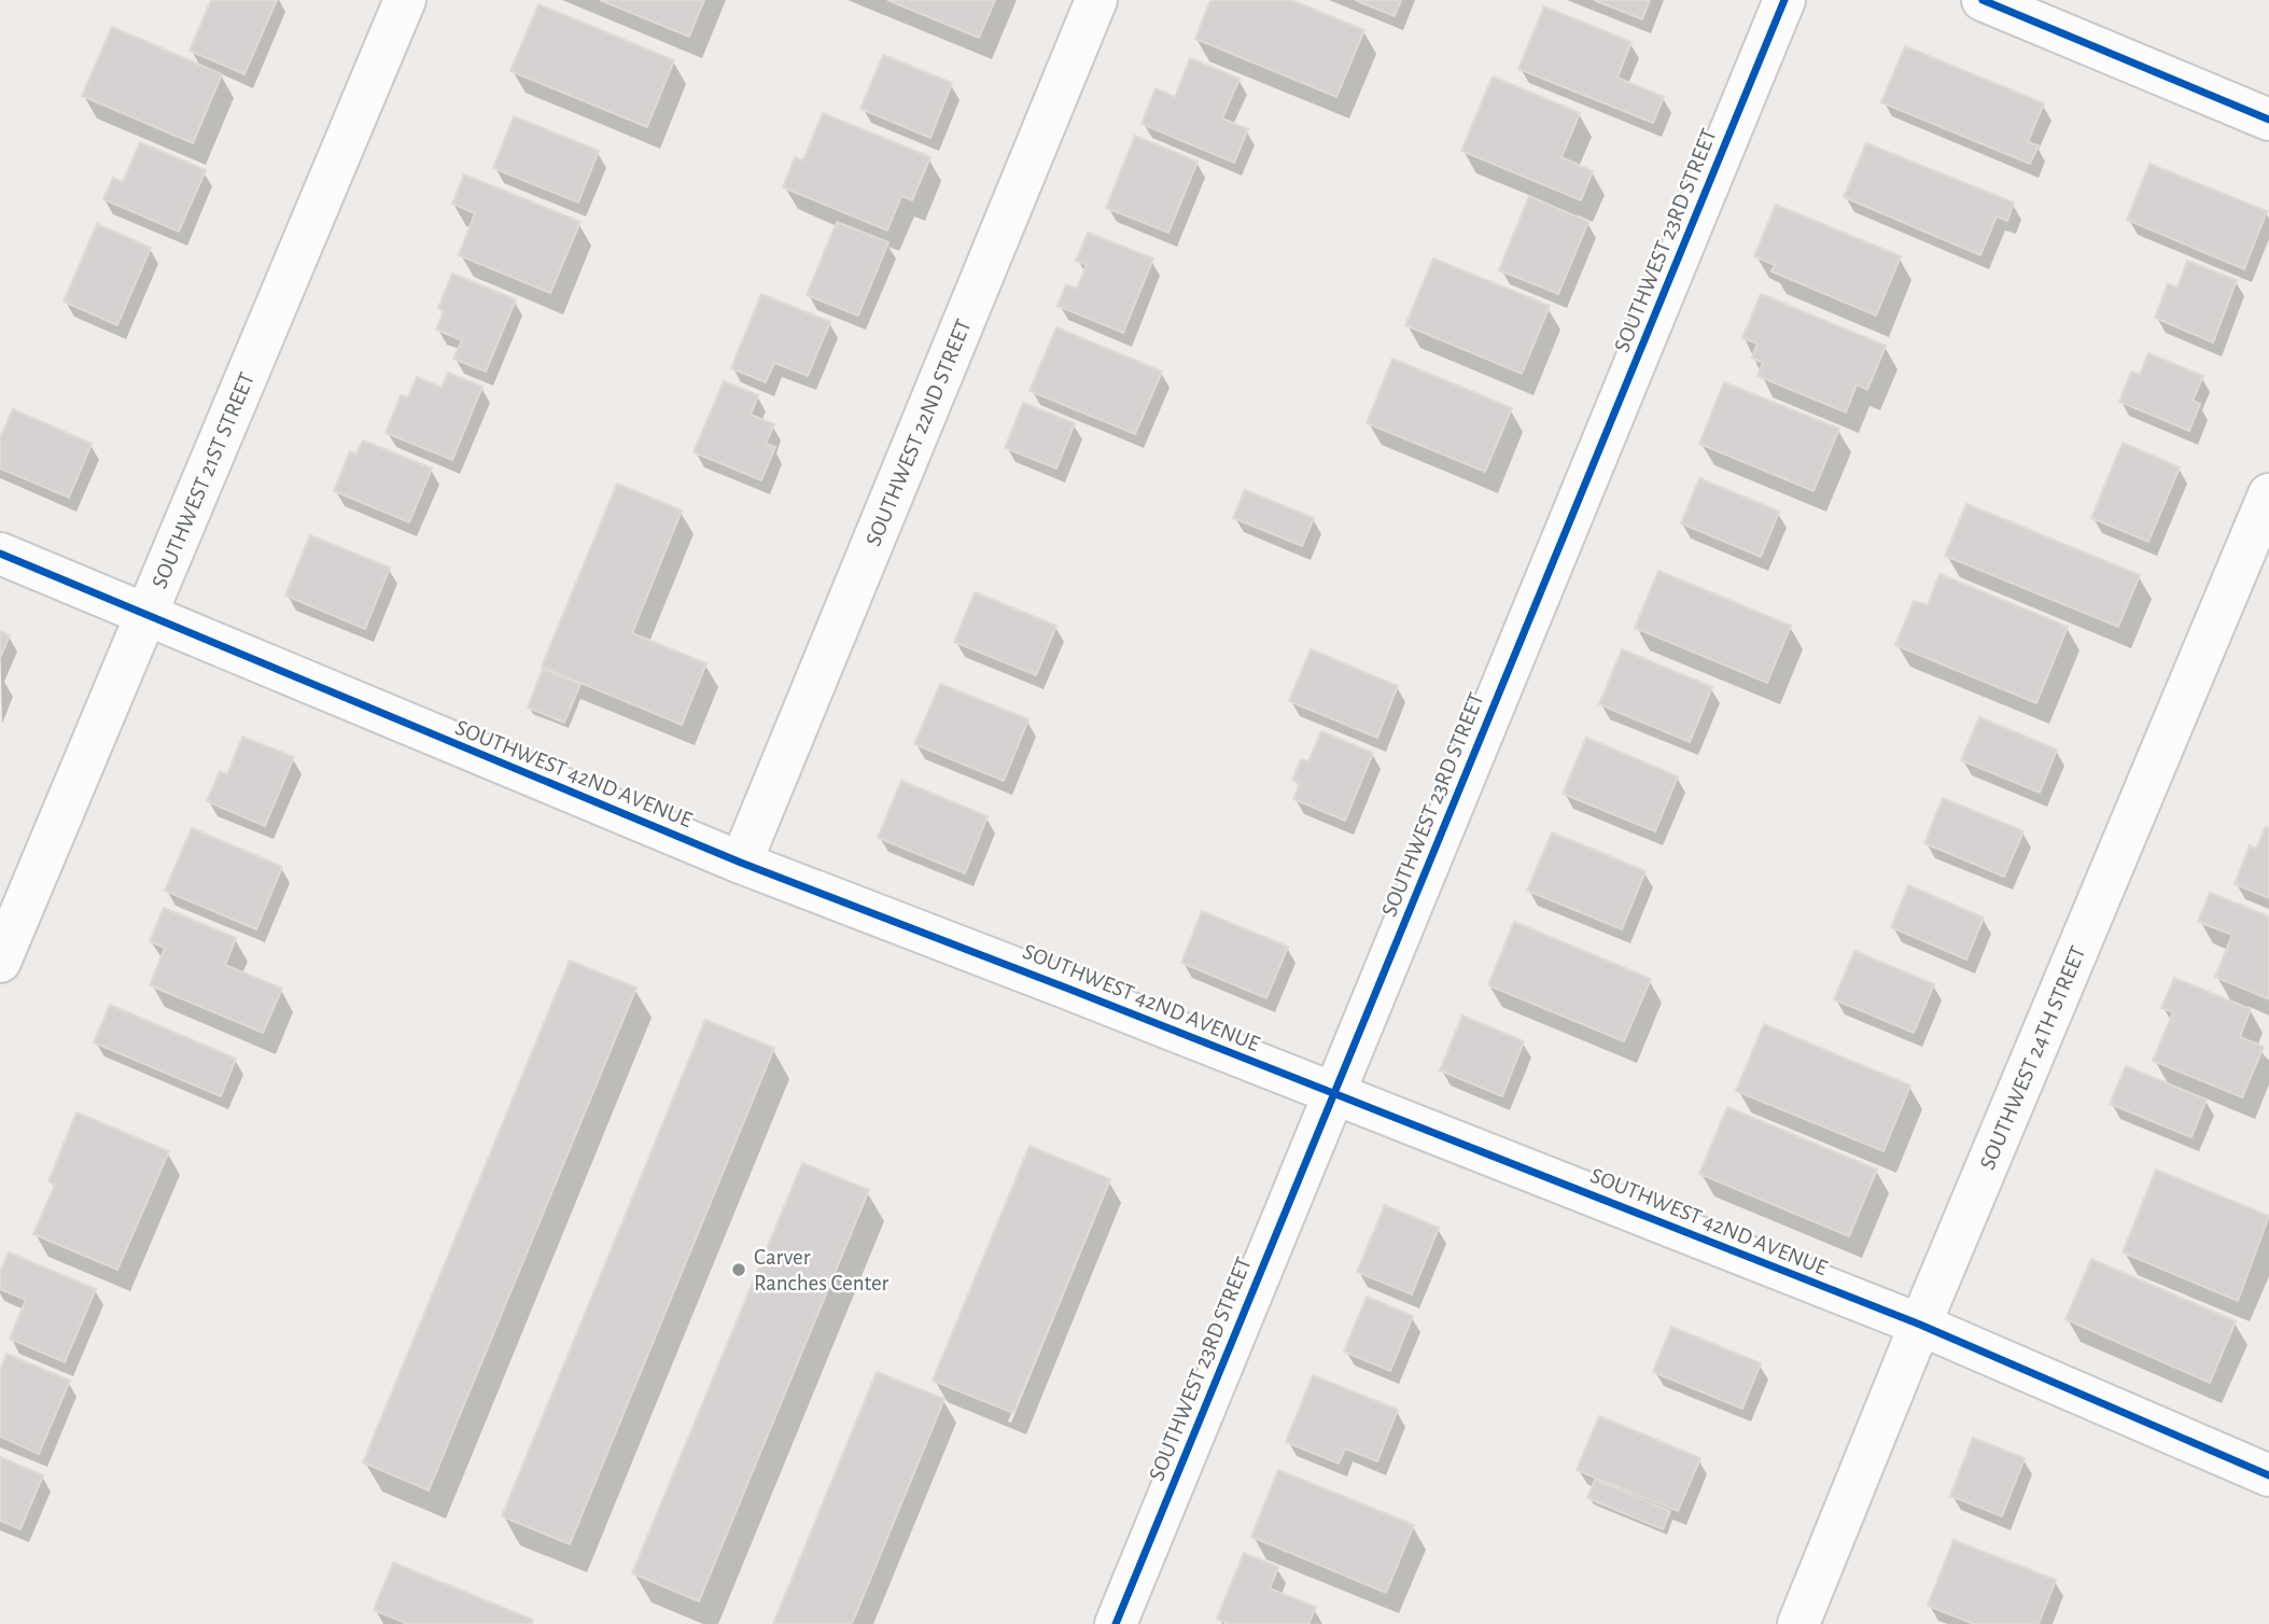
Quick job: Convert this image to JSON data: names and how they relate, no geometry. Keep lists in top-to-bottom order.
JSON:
{
  "streets": {
    "street": [
      "SOUTHWEST 23RD STREET",
      "SOUTHWEST 22ND STREET",
      "SOUTHWEST 21ST STREET",
      "SOUTHWEST 42ND AVENUE",
      "SOUTHWEST 24TH STREET"
    ]
  },
  "crossings": [
    ["SOUTHWEST 23RD STREET", "SOUTHWEST 42ND AVENUE"],
    ["SOUTHWEST 22ND STREET", "SOUTHWEST 42ND AVENUE"],
    ["SOUTHWEST 21ST STREET", "SOUTHWEST 42ND AVENUE"],
    ["SOUTHWEST 42ND AVENUE", "SOUTHWEST 24TH STREET"]
  ],
  "places": ["Carver Ranches Center"]
}
